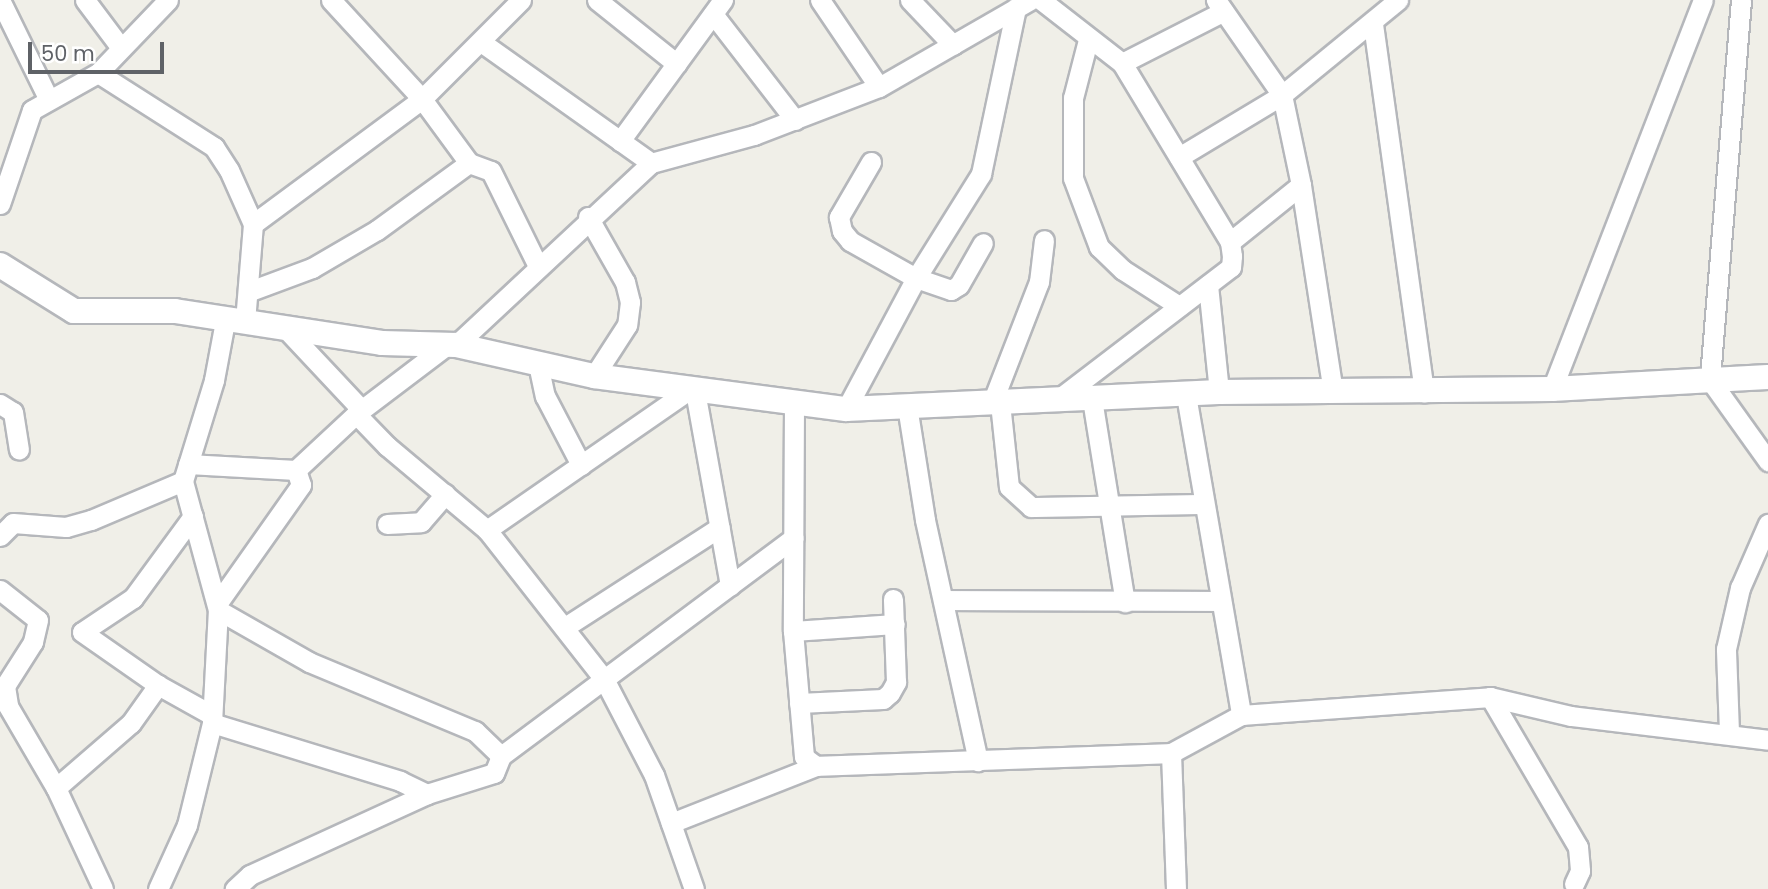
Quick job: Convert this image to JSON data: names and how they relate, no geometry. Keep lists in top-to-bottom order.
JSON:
{
  "scale_bar": "50 m"
}
